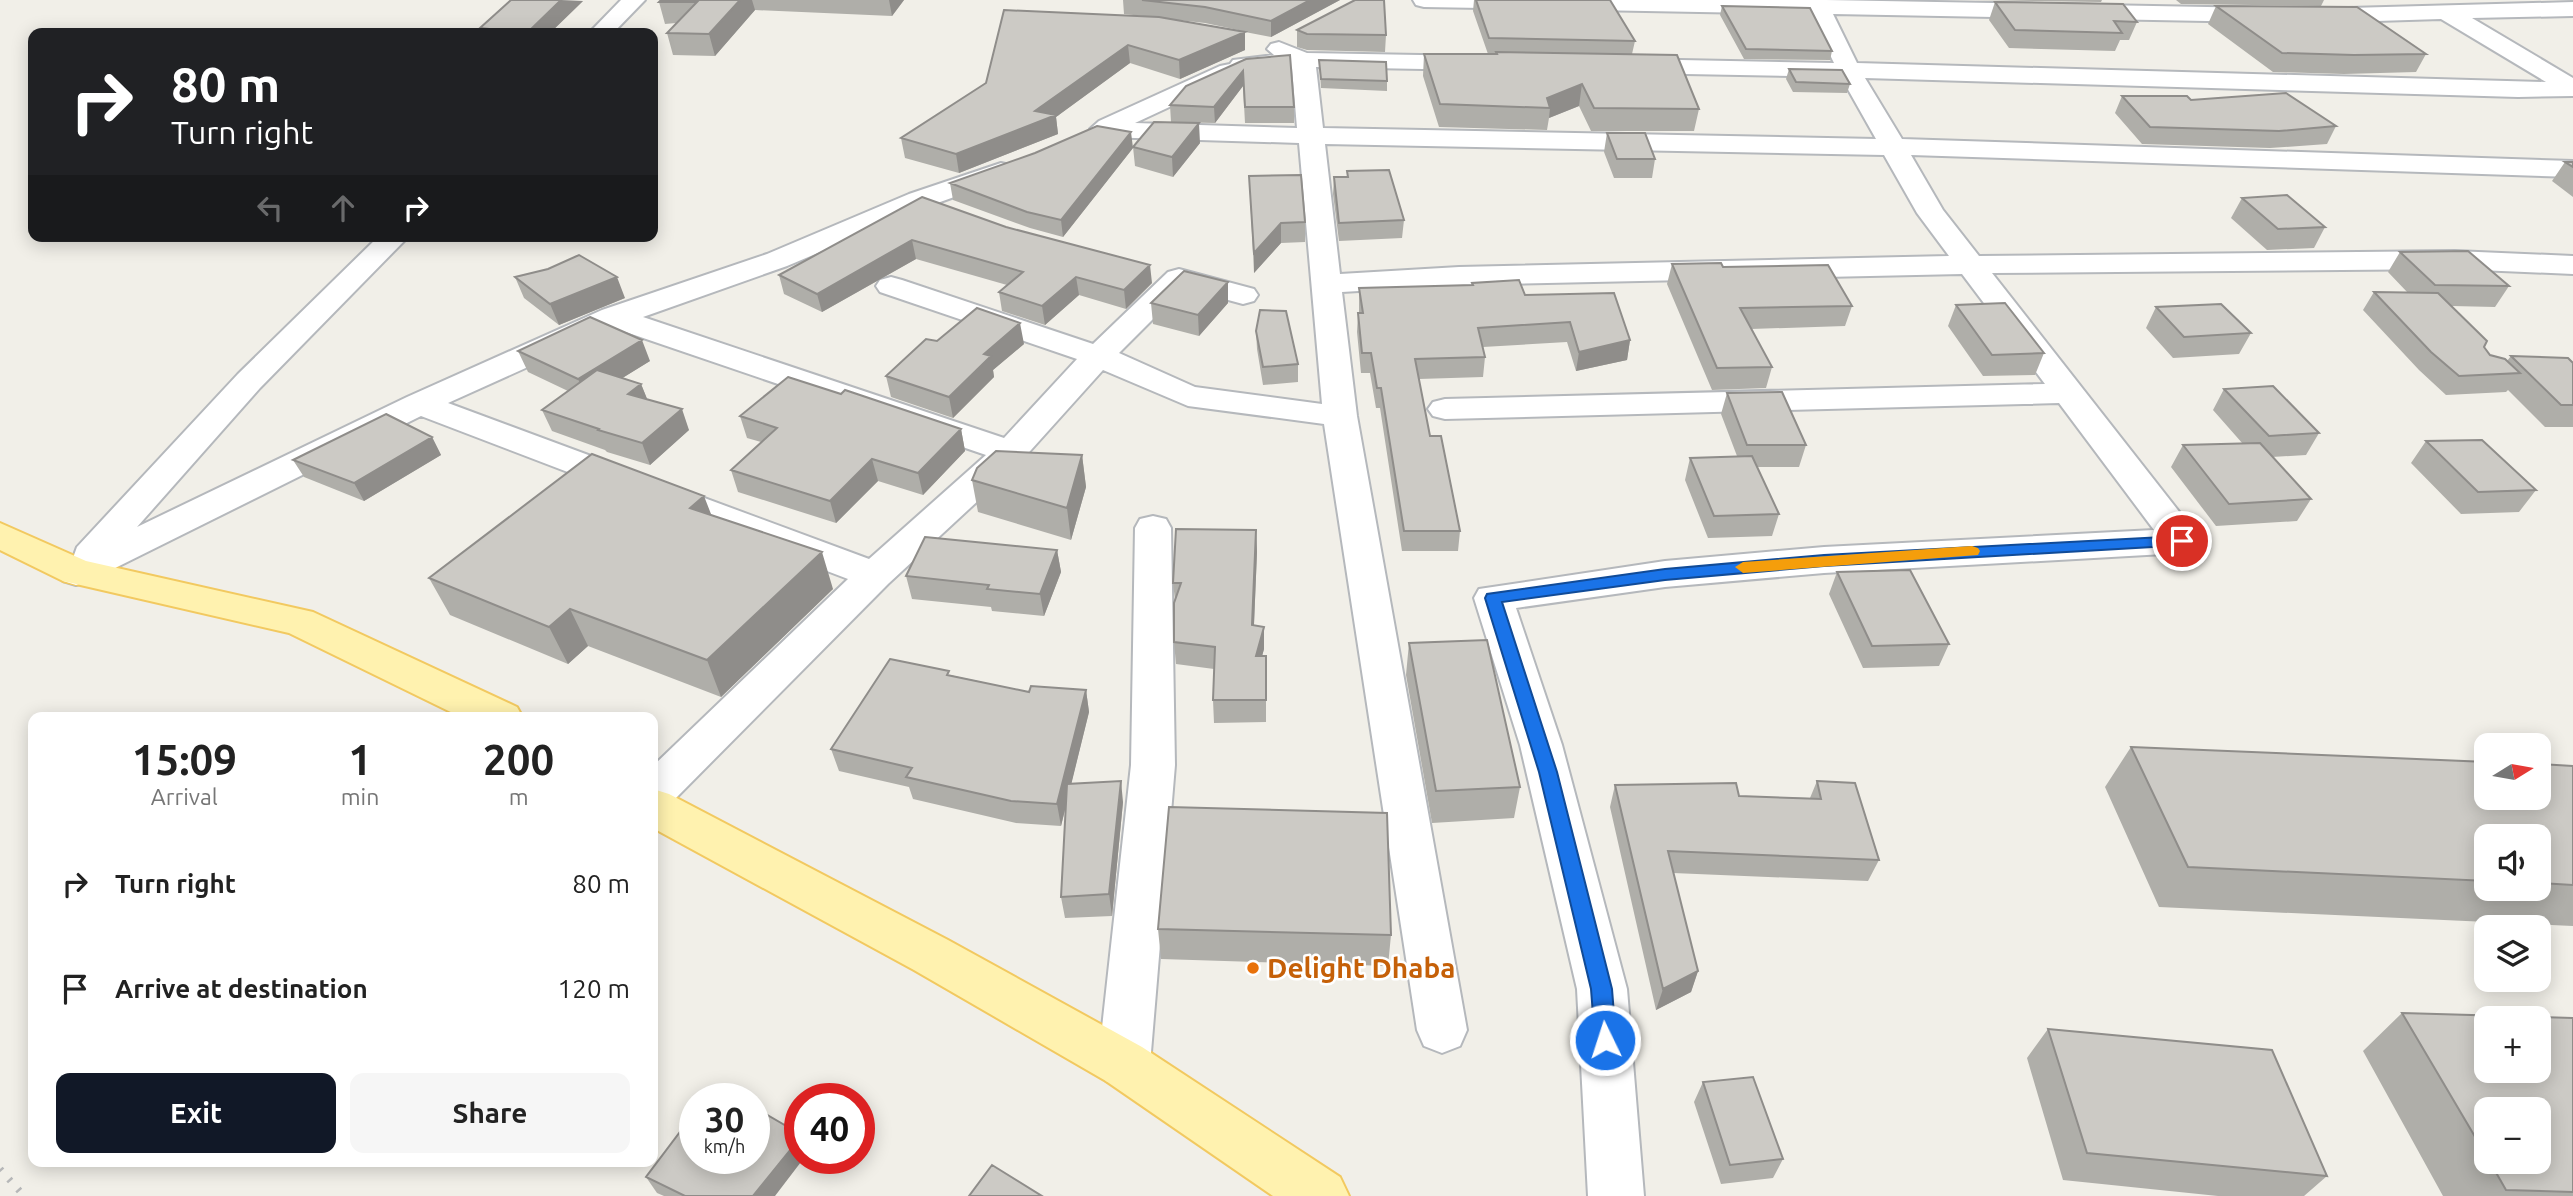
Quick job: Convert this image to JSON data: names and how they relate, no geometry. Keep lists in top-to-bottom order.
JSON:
{
  "places": ["Delight Dhaba"],
  "north": "right",
  "page": {
    "turn": ["80 m", "Turn right"],
    "eta": [
      "15:09",
      "Arrival",
      "1",
      "min",
      "200",
      "m"
    ],
    "map_buttons": ["+", "−"],
    "list": [
      {
        "name": "Turn right",
        "value": "80 m"
      },
      {
        "name": "Arrive at destination",
        "value": "120 m"
      }
    ],
    "buttons": ["Exit", "Share"],
    "speed": "30 km/h",
    "limit": "40"
  }
}
